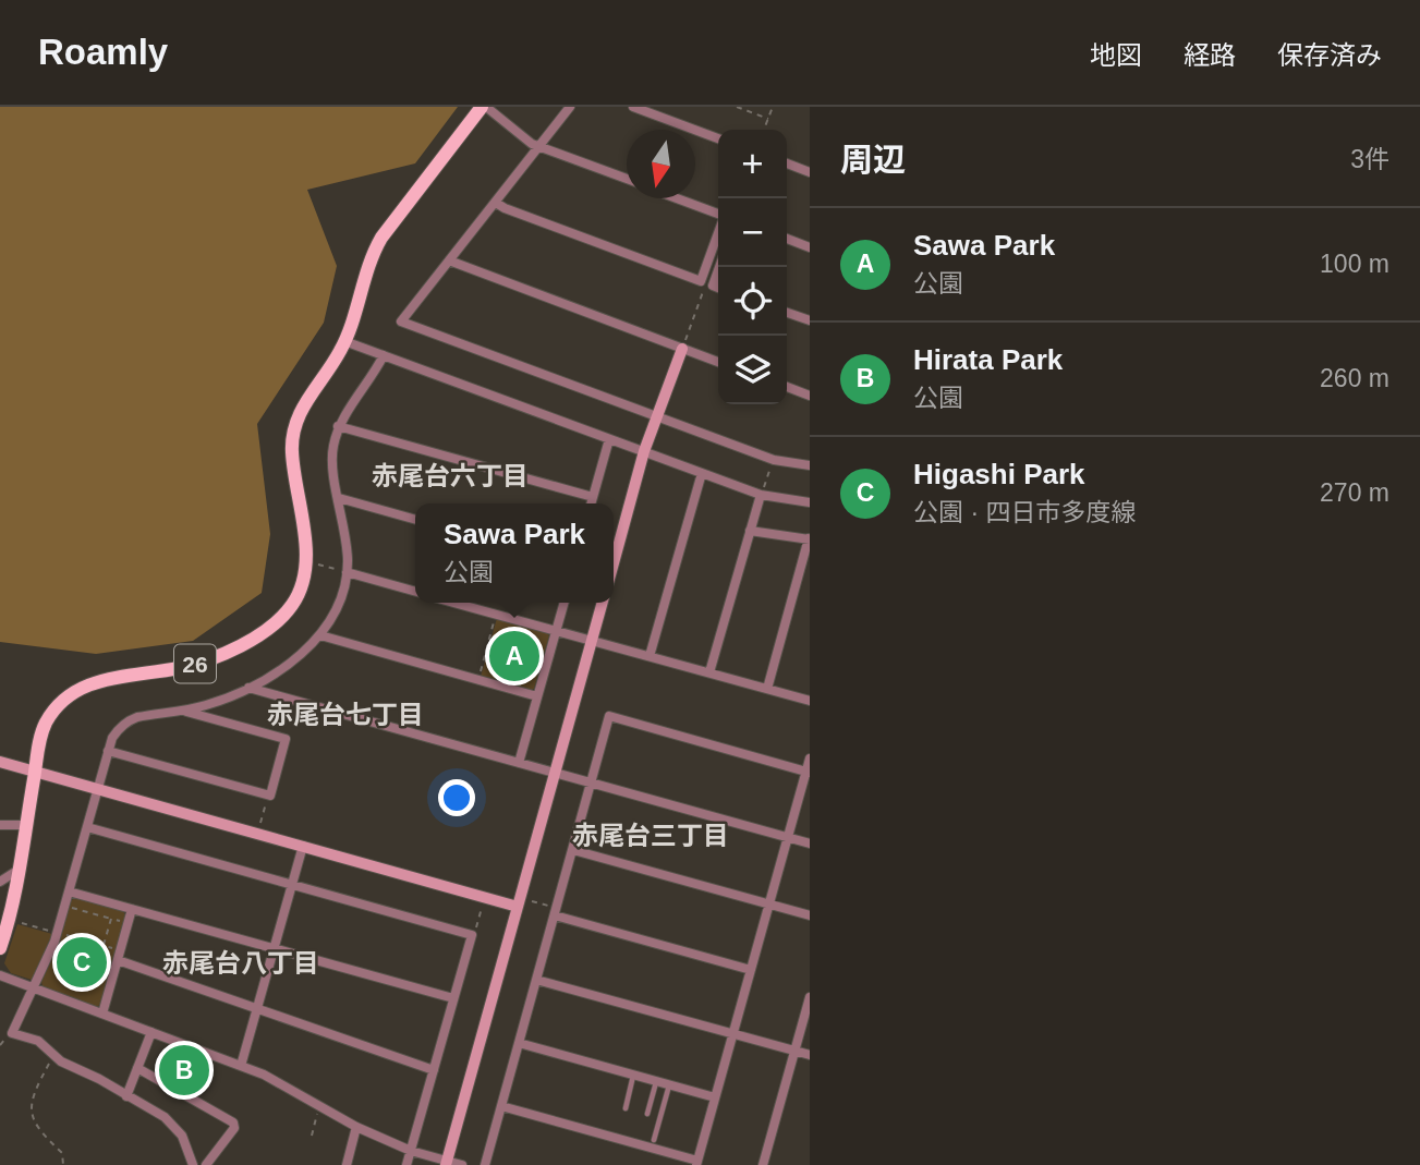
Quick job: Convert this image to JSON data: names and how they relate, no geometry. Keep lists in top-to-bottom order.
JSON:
{
  "streets": {
    "main road": ["26"]
  },
  "districts": [
    "赤尾台六丁目",
    "赤尾台七丁目",
    "赤尾台三丁目",
    "赤尾台八丁目"
  ],
  "north": "bottom",
  "page": {
    "header": "Roamly",
    "nav": ["地図", "経路", "保存済み"],
    "heading": ["周辺", "3件"],
    "map_buttons": ["+", "−"],
    "list": [
      {
        "mark": "A",
        "name": "Sawa Park",
        "note": "公園",
        "value": "100 m"
      },
      {
        "mark": "B",
        "name": "Hirata Park",
        "note": "公園",
        "value": "260 m"
      },
      {
        "mark": "C",
        "name": "Higashi Park",
        "note": "公園 · 四日市多度線",
        "value": "270 m"
      }
    ],
    "popup": ["Sawa Park", "公園"],
    "pins": ["A", "C", "B"]
  }
}
